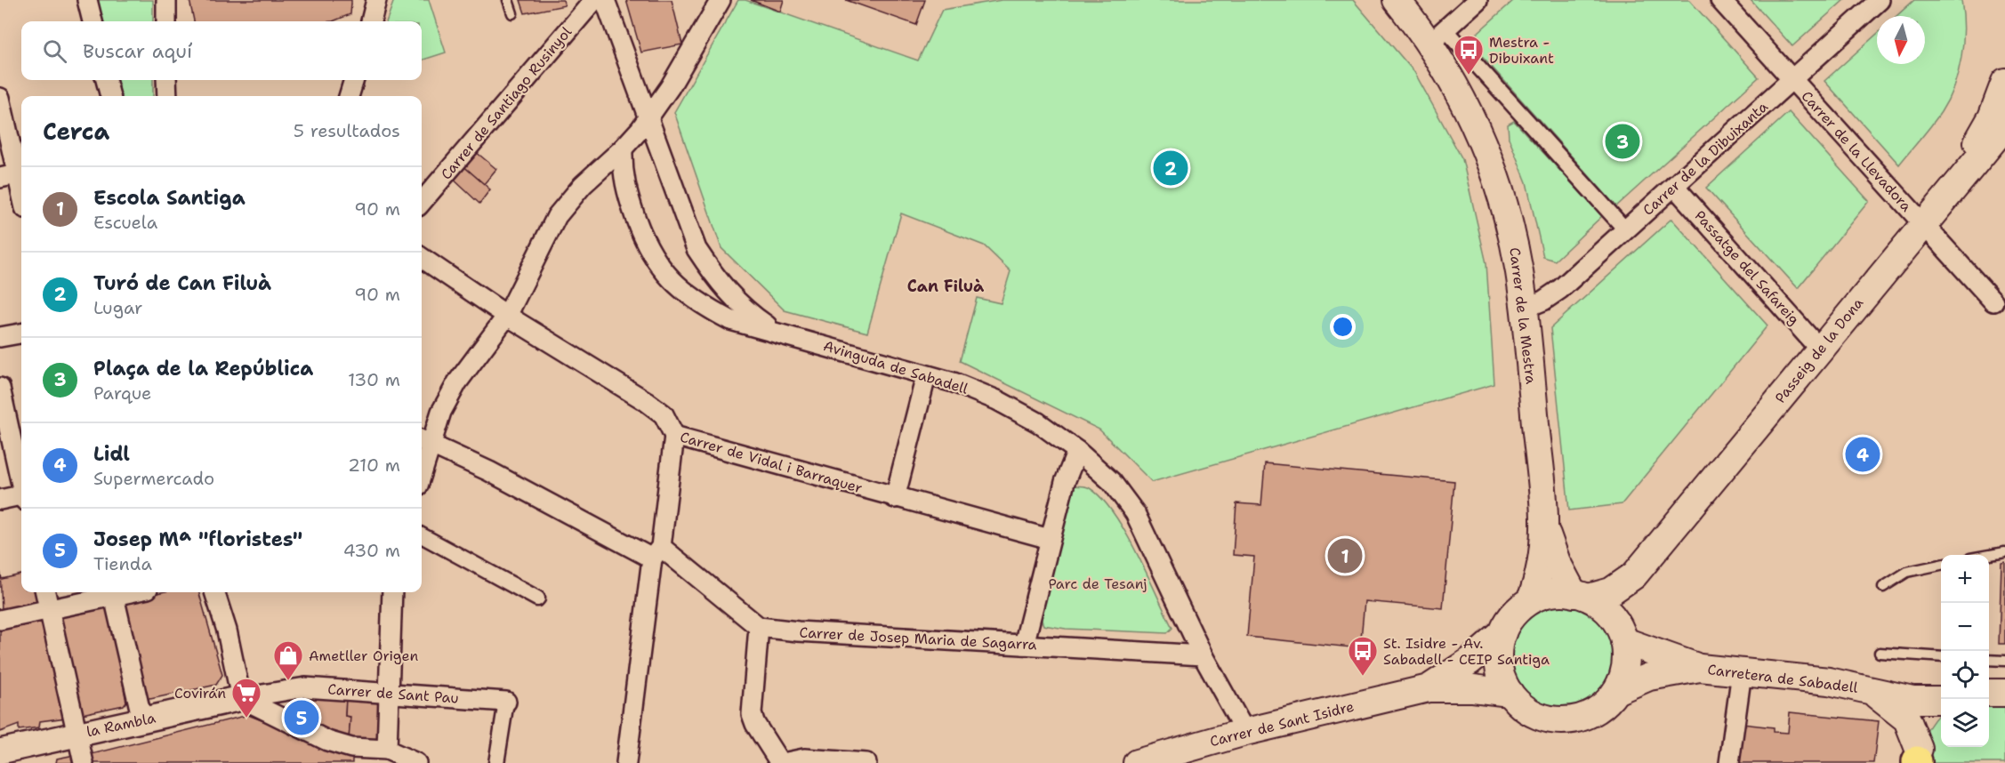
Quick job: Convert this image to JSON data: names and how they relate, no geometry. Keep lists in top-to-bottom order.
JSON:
{
  "streets": {
    "main road": [
      "Carrer de la Mestra",
      "Passeig de la Dona",
      "Carretera de Sabadell",
      "Carrer de Sant Isidre"
    ],
    "street": [
      "Carrer de Santiago Rusinyol",
      "Carrer de la Llevadora",
      "Carrer de la Dibuixanta",
      "Passatge del Safareig",
      "Avinguda de Sabadell",
      "Carrer de Vidal i Barraquer",
      "Carrer de Josep Maria de Sagarra",
      "Carrer de Sant Pau",
      "la Rambla"
    ]
  },
  "crossings": [
    ["Carrer de la Llevadora", "Carrer de la Dibuixanta"],
    ["Carrer de la Llevadora", "Passeig de la Dona"],
    ["Carrer de la Dibuixanta", "Passatge del Safareig"],
    ["Carrer de la Dibuixanta", "Carrer de la Mestra"],
    ["Passatge del Safareig", "Passeig de la Dona"],
    ["Carrer de la Mestra", "Passeig de la Dona"],
    ["Carrer de la Mestra", "Carretera de Sabadell"],
    ["Carrer de la Mestra", "Carrer de Sant Isidre"],
    ["Passeig de la Dona", "Carretera de Sabadell"],
    ["Passeig de la Dona", "Carrer de Sant Isidre"],
    ["Avinguda de Sabadell", "Carrer de Josep Maria de Sagarra"],
    ["Avinguda de Sabadell", "Carrer de Sant Isidre"],
    ["Carretera de Sabadell", "Carrer de Sant Isidre"],
    ["Carrer de Sant Pau", "la Rambla"]
  ],
  "districts": ["Can Filuà"],
  "parks": ["Parc de Tesanj"],
  "places": {
    "bus stop": ["Mestra - Dibuixant", "St. Isidre - Av. Sabadell - CEIP Santiga"],
    "shop": ["Ametller Origen"],
    "supermarket": ["Covirán"]
  },
  "north": "bottom",
  "page": {
    "search": "Buscar aquí",
    "heading": ["Cerca", "5 resultados"],
    "pins": [
      "3",
      "2",
      "4",
      "1",
      "5"
    ],
    "list": [
      {
        "mark": "1",
        "name": "Escola Santiga",
        "note": "Escuela",
        "value": "90 m"
      },
      {
        "mark": "2",
        "name": "Turó de Can Filuà",
        "note": "Lugar",
        "value": "90 m"
      },
      {
        "mark": "3",
        "name": "Plaça de la República",
        "note": "Parque",
        "value": "130 m"
      },
      {
        "mark": "4",
        "name": "Lidl",
        "note": "Supermercado",
        "value": "210 m"
      },
      {
        "mark": "5",
        "name": "Josep Mª \"floristes\"",
        "note": "Tienda",
        "value": "430 m"
      }
    ],
    "map_buttons": ["+", "−"]
  }
}
